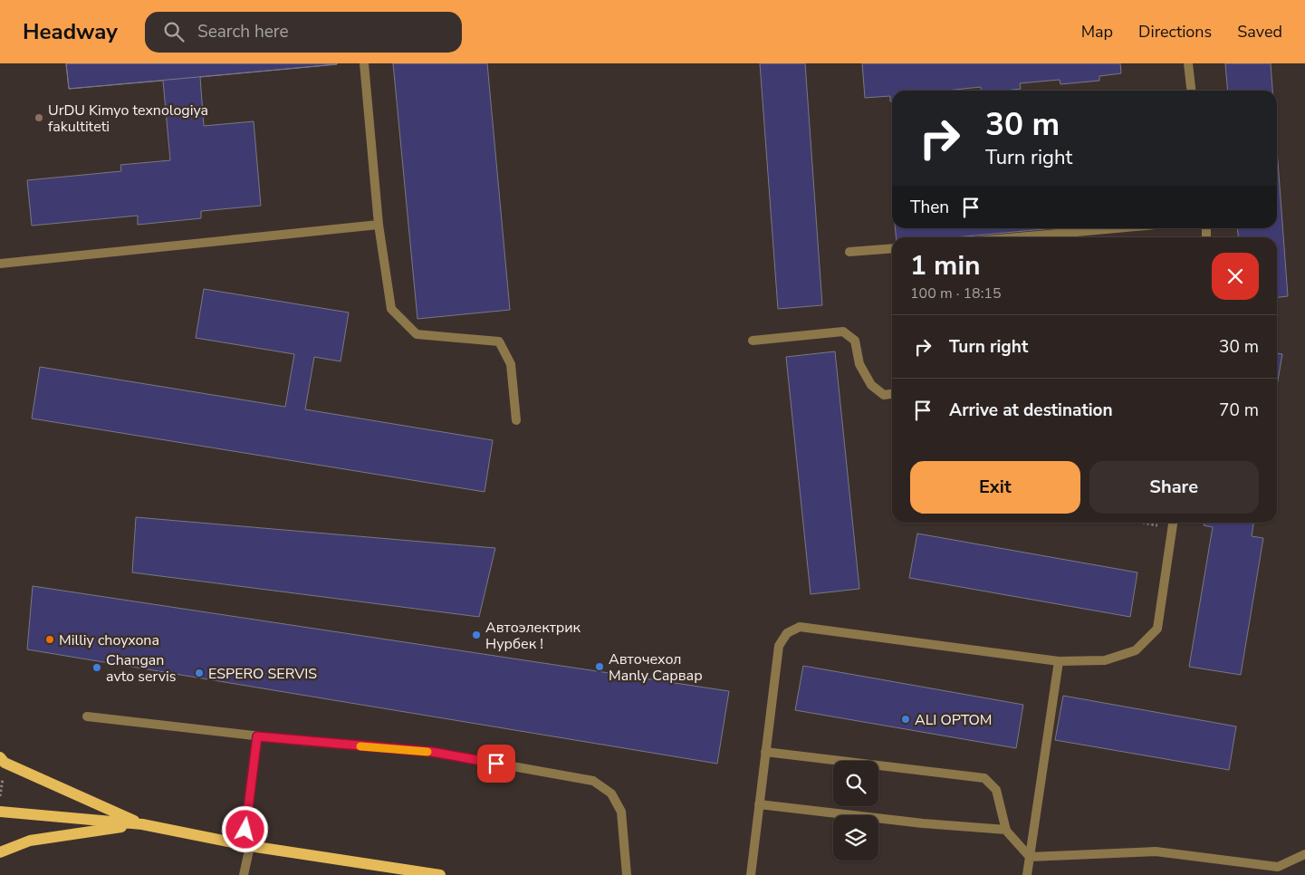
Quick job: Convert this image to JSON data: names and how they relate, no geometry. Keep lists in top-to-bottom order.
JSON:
{
  "places": [
    "UrDU Kimyo texnologiya fakultiteti",
    "Автоэлектрик Нурбек !",
    "Milliy choyxona",
    "Авточехол Manly Сарвар",
    "Changan avto servis",
    "ESPERO SERVIS",
    "ALI OPTOM"
  ],
  "page": {
    "header": "Headway",
    "search": "Search here",
    "nav": ["Map", "Directions", "Saved"],
    "turn": ["30 m", "Turn right"],
    "then": "Then",
    "heading": ["1 min", "100 m · 18:15"],
    "list": [
      {
        "name": "Turn right",
        "value": "30 m"
      },
      {
        "name": "Arrive at destination",
        "value": "70 m"
      }
    ],
    "buttons": ["Exit", "Share"]
  }
}
